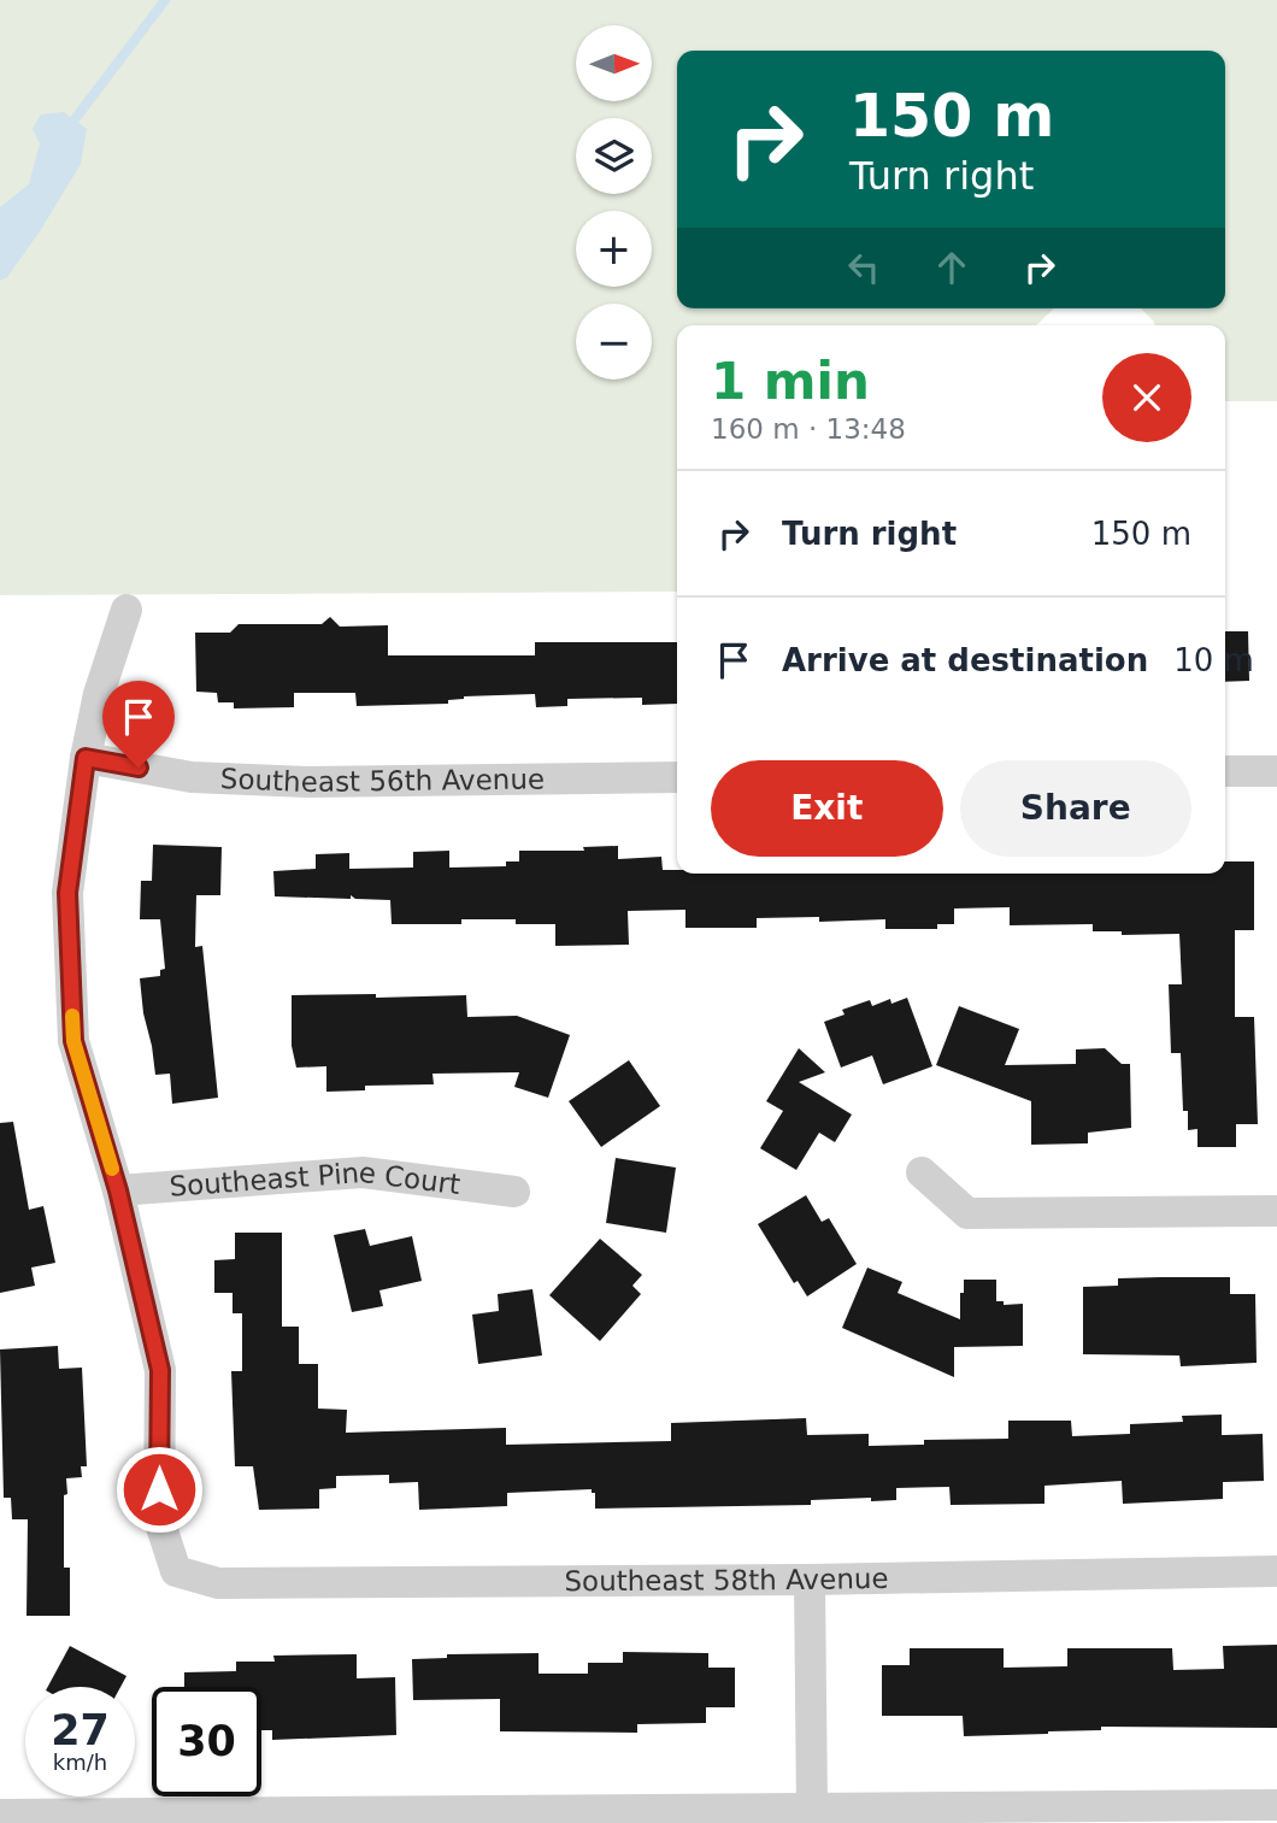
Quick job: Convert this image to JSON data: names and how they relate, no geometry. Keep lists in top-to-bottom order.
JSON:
{
  "streets": {
    "street": ["Southeast 56th Avenue", "Southeast Pine Court", "Southeast 58th Avenue"]
  },
  "crossings": [
    ["Southeast Pine Court", "Southeast 58th Avenue"]
  ],
  "north": "right",
  "page": {
    "map_buttons": ["+", "−"],
    "turn": ["150 m", "Turn right"],
    "heading": ["1 min", "160 m · 13:48"],
    "list": [
      {
        "name": "Turn right",
        "value": "150 m"
      },
      {
        "name": "Arrive at destination",
        "value": "10 m"
      }
    ],
    "buttons": ["Exit", "Share"],
    "speed": "27 km/h",
    "limit": "30"
  }
}
